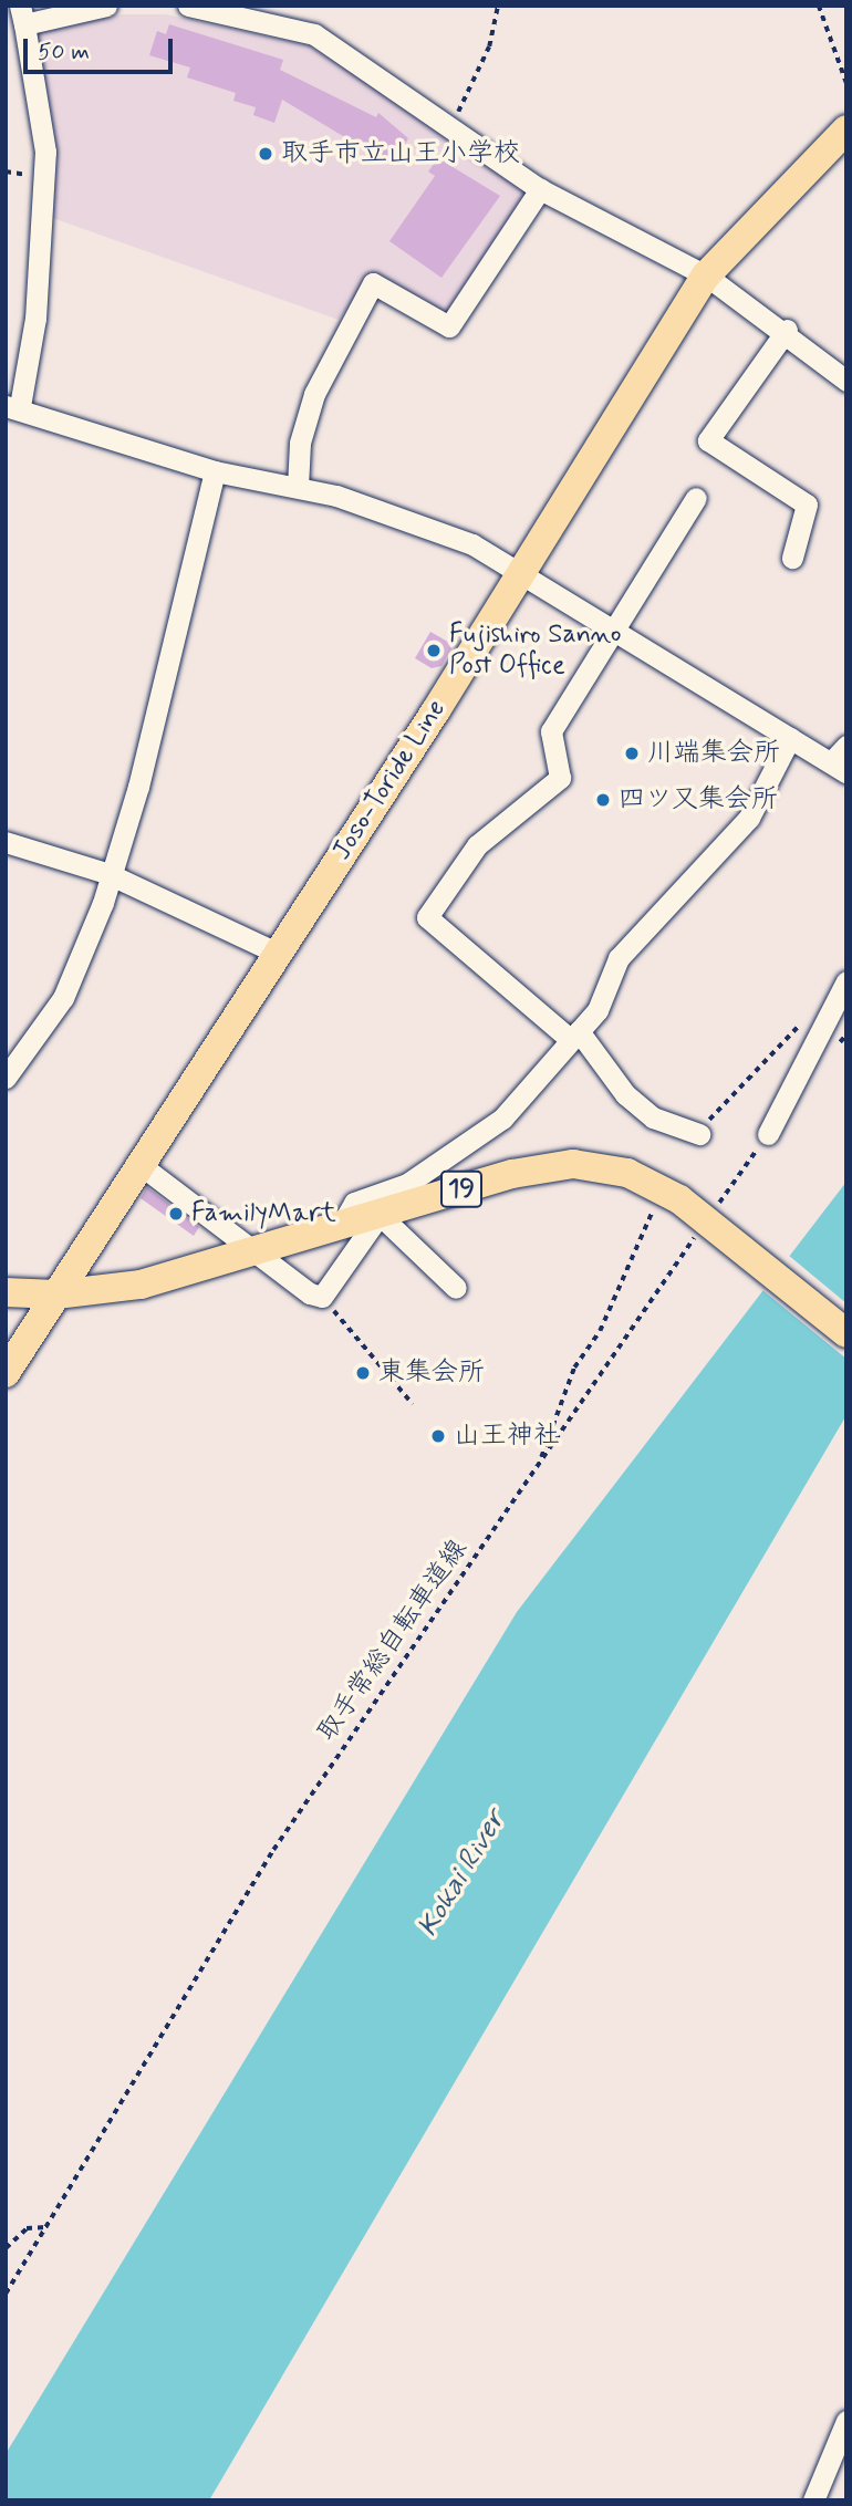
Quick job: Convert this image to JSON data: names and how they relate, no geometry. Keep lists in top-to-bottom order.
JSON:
{
  "streets": {
    "main road": ["Joso-Toride Line", "19"],
    "path": ["取手常総自転車道線"]
  },
  "crossings": [
    ["Joso-Toride Line", "19"],
    ["19", "取手常総自転車道線"]
  ],
  "water": ["Kokai River"],
  "places": [
    "取手市立山王小学校",
    "Fujishiro Sanno Post Office",
    "川端集会所",
    "四ツ又集会所",
    "FamilyMart",
    "東集会所",
    "山王神社"
  ],
  "scale_bar": "50 m"
}
